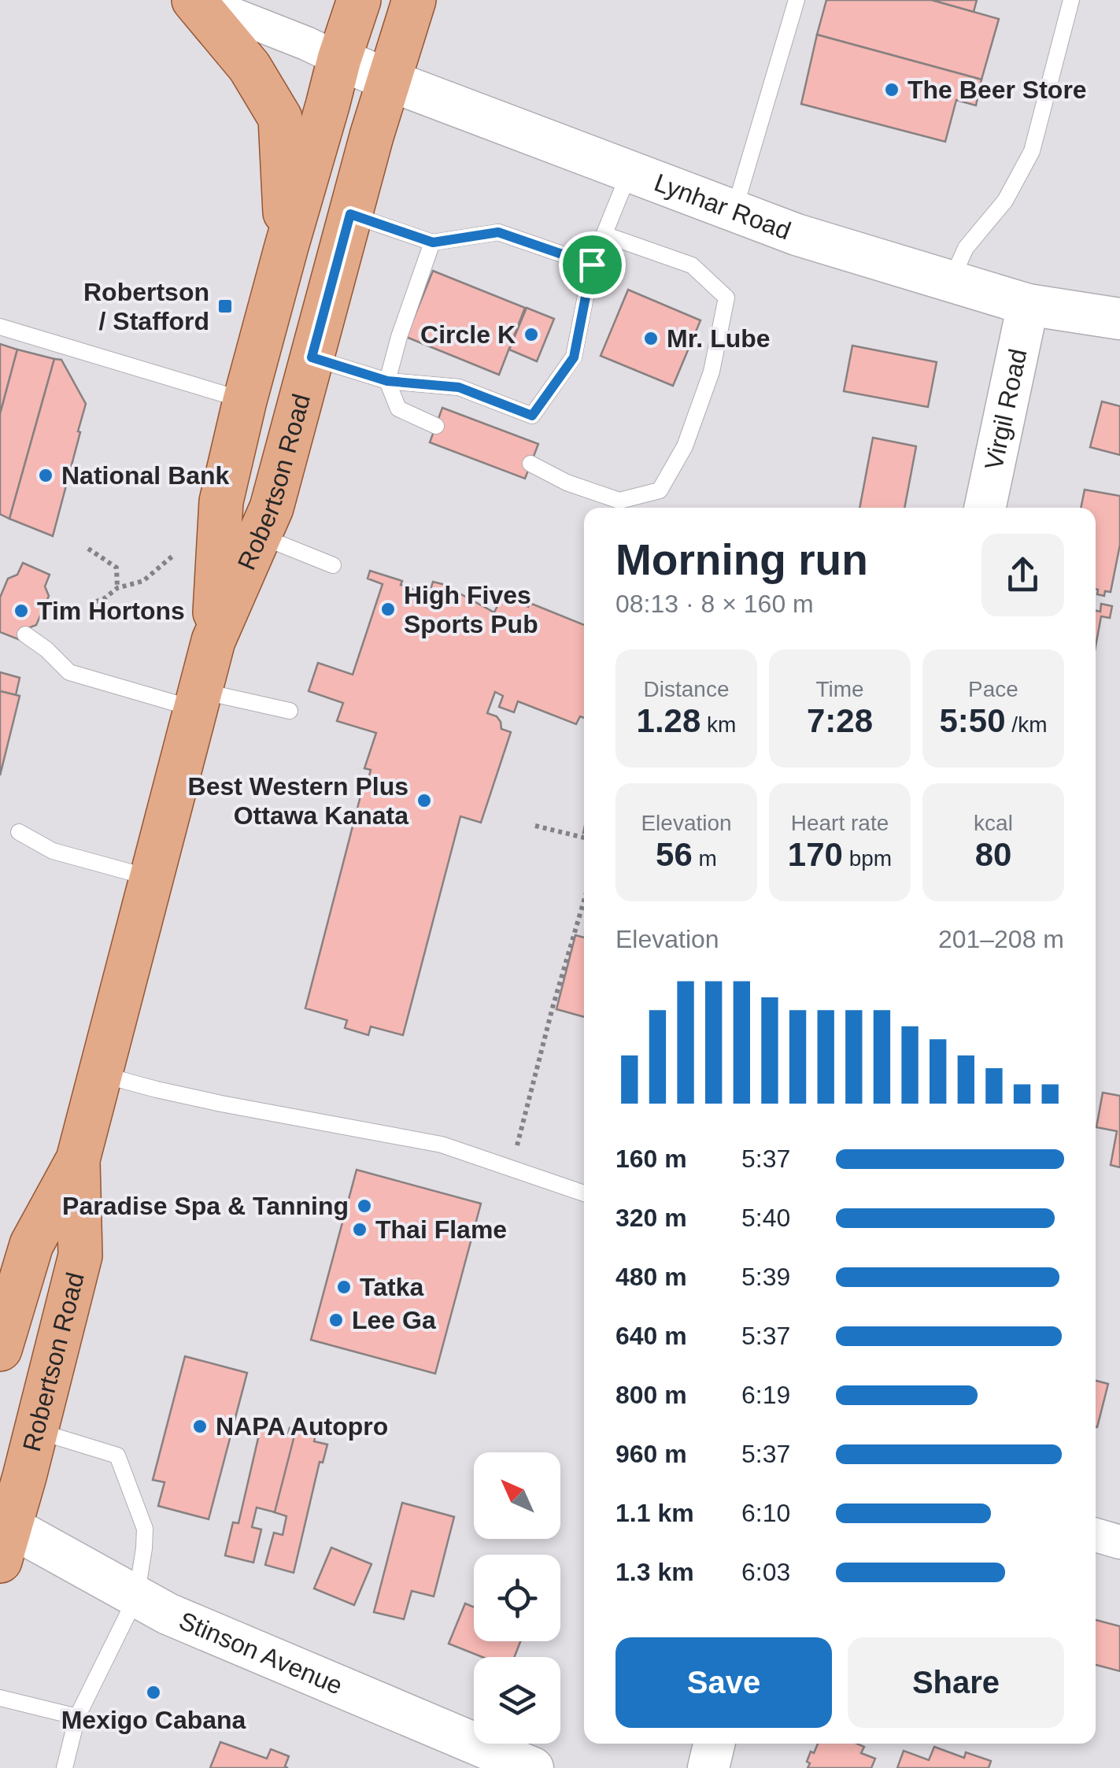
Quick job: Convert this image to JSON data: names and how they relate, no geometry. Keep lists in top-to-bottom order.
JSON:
{
  "streets": {
    "main road": ["Robertson Road"],
    "street": ["Lynhar Road", "Virgil Road", "Stinson Avenue"]
  },
  "crossings": [
    ["Lynhar Road", "Virgil Road"],
    ["Lynhar Road", "Robertson Road"],
    ["Robertson Road", "Stinson Avenue"]
  ],
  "places": {
    "other": [
      "The Beer Store",
      "Circle K",
      "Mr. Lube",
      "National Bank",
      "High Fives Sports Pub",
      "Tim Hortons",
      "Best Western Plus Ottawa Kanata",
      "Paradise Spa & Tanning",
      "Thai Flame",
      "Tatka",
      "Lee Ga",
      "NAPA Autopro",
      "Mexigo Cabana"
    ],
    "transit": ["Robertson / Stafford"]
  },
  "north": "top left",
  "page": {
    "heading": ["Morning run", "08:13 · 8 × 160 m"],
    "stats": [
      ["Distance", "1.28 km"],
      ["Time", "7:28"],
      ["Pace", "5:50 /km"],
      ["Elevation", "56 m"],
      ["Heart rate", "170 bpm"],
      ["kcal", "80"]
    ],
    "chart": ["Elevation", "201–208 m"],
    "list": [
      {
        "name": "160 m",
        "note": "5:37"
      },
      {
        "name": "320 m",
        "note": "5:40"
      },
      {
        "name": "480 m",
        "note": "5:39"
      },
      {
        "name": "640 m",
        "note": "5:37"
      },
      {
        "name": "800 m",
        "note": "6:19"
      },
      {
        "name": "960 m",
        "note": "5:37"
      },
      {
        "name": "1.1 km",
        "note": "6:10"
      },
      {
        "name": "1.3 km",
        "note": "6:03"
      }
    ],
    "buttons": ["Save", "Share"]
  }
}
